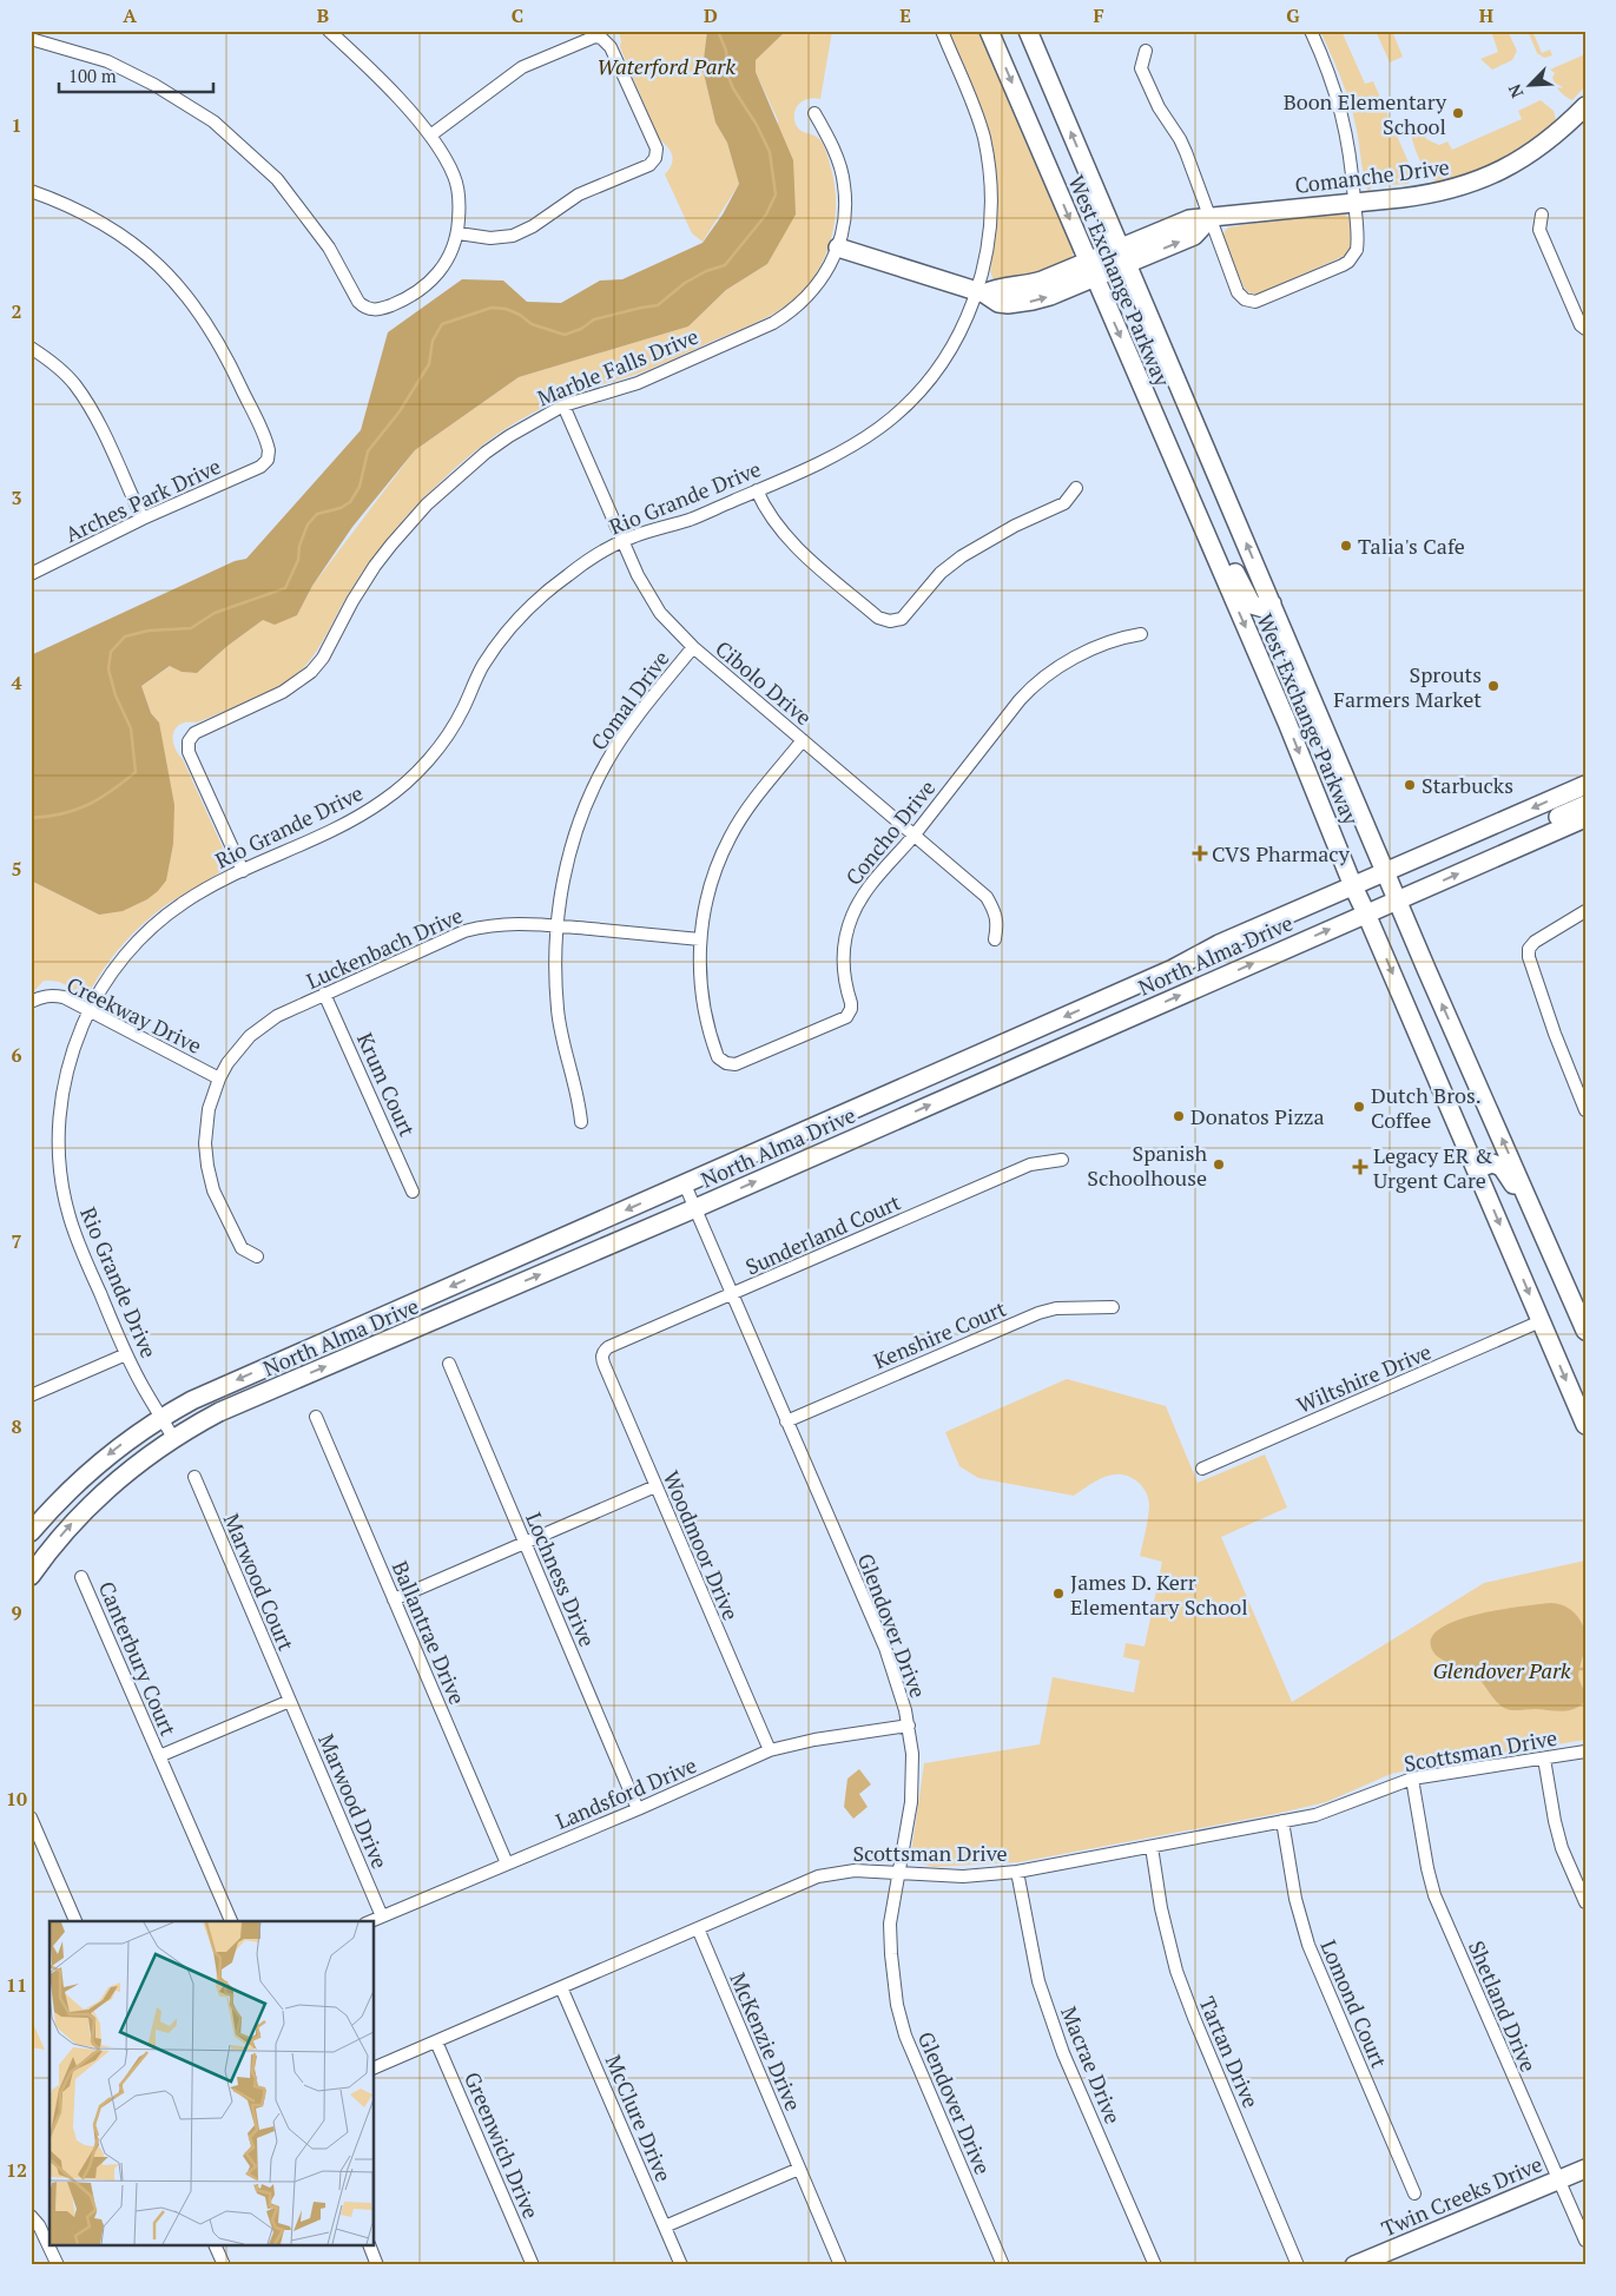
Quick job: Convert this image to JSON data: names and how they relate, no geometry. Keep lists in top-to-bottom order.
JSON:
{
  "streets": {
    "main road": [
      "Comanche Drive",
      "West Exchange Parkway",
      "North Alma Drive",
      "Twin Creeks Drive"
    ],
    "street": [
      "Marble Falls Drive",
      "Rio Grande Drive",
      "Arches Park Drive",
      "Cibolo Drive",
      "Comal Drive",
      "Concho Drive",
      "Luckenbach Drive",
      "Creekway Drive",
      "Krum Court",
      "Sunderland Court",
      "Kenshire Court",
      "Wiltshire Drive",
      "Woodmoor Drive",
      "Lochness Drive",
      "Marwood Court",
      "Glendover Drive",
      "Ballantrae Drive",
      "Canterbury Court",
      "Scottsman Drive",
      "Landsford Drive",
      "Marwood Drive",
      "Lomond Court",
      "Shetland Drive",
      "McKenzie Drive",
      "Tartan Drive",
      "Macrae Drive",
      "McClure Drive",
      "Greenwich Drive"
    ]
  },
  "crossings": [
    ["West Exchange Parkway", "North Alma Drive"],
    ["West Exchange Parkway", "Wiltshire Drive"],
    ["Marble Falls Drive", "Rio Grande Drive"],
    ["Marble Falls Drive", "Cibolo Drive"],
    ["Rio Grande Drive", "Cibolo Drive"],
    ["Rio Grande Drive", "North Alma Drive"],
    ["Rio Grande Drive", "Creekway Drive"],
    ["Cibolo Drive", "Comal Drive"],
    ["Cibolo Drive", "Concho Drive"],
    ["Comal Drive", "Luckenbach Drive"],
    ["Concho Drive", "Luckenbach Drive"],
    ["Luckenbach Drive", "Creekway Drive"],
    ["Luckenbach Drive", "Krum Court"],
    ["North Alma Drive", "Glendover Drive"],
    ["Sunderland Court", "Woodmoor Drive"],
    ["Sunderland Court", "Glendover Drive"],
    ["Kenshire Court", "Glendover Drive"],
    ["Woodmoor Drive", "Landsford Drive"],
    ["Lochness Drive", "Landsford Drive"],
    ["Marwood Court", "Marwood Drive"],
    ["Glendover Drive", "Scottsman Drive"],
    ["Glendover Drive", "Landsford Drive"],
    ["Ballantrae Drive", "Landsford Drive"],
    ["Scottsman Drive", "Lomond Court"],
    ["Scottsman Drive", "Shetland Drive"],
    ["Scottsman Drive", "McKenzie Drive"],
    ["Scottsman Drive", "Tartan Drive"],
    ["Scottsman Drive", "Macrae Drive"],
    ["Scottsman Drive", "McClure Drive"],
    ["Scottsman Drive", "Greenwich Drive"],
    ["Landsford Drive", "Marwood Drive"],
    ["Shetland Drive", "Twin Creeks Drive"]
  ],
  "parks": ["Waterford Park", "Glendover Park"],
  "places": {
    "other": [
      "Boon Elementary School",
      "Talia's Cafe",
      "Sprouts Farmers Market",
      "Starbucks",
      "Dutch Bros. Coffee",
      "Donatos Pizza",
      "Spanish Schoolhouse",
      "James D. Kerr Elementary School"
    ],
    "health": ["CVS Pharmacy", "Legacy ER & Urgent Care"]
  },
  "scale_bar": "100 m",
  "north": "bottom left",
  "grid": {
    "columns": [
      "A",
      "B",
      "C",
      "D",
      "E",
      "F",
      "G",
      "H"
    ],
    "rows": [
      "1",
      "2",
      "3",
      "4",
      "5",
      "6",
      "7",
      "8",
      "9",
      "10",
      "11",
      "12"
    ]
  }
}
